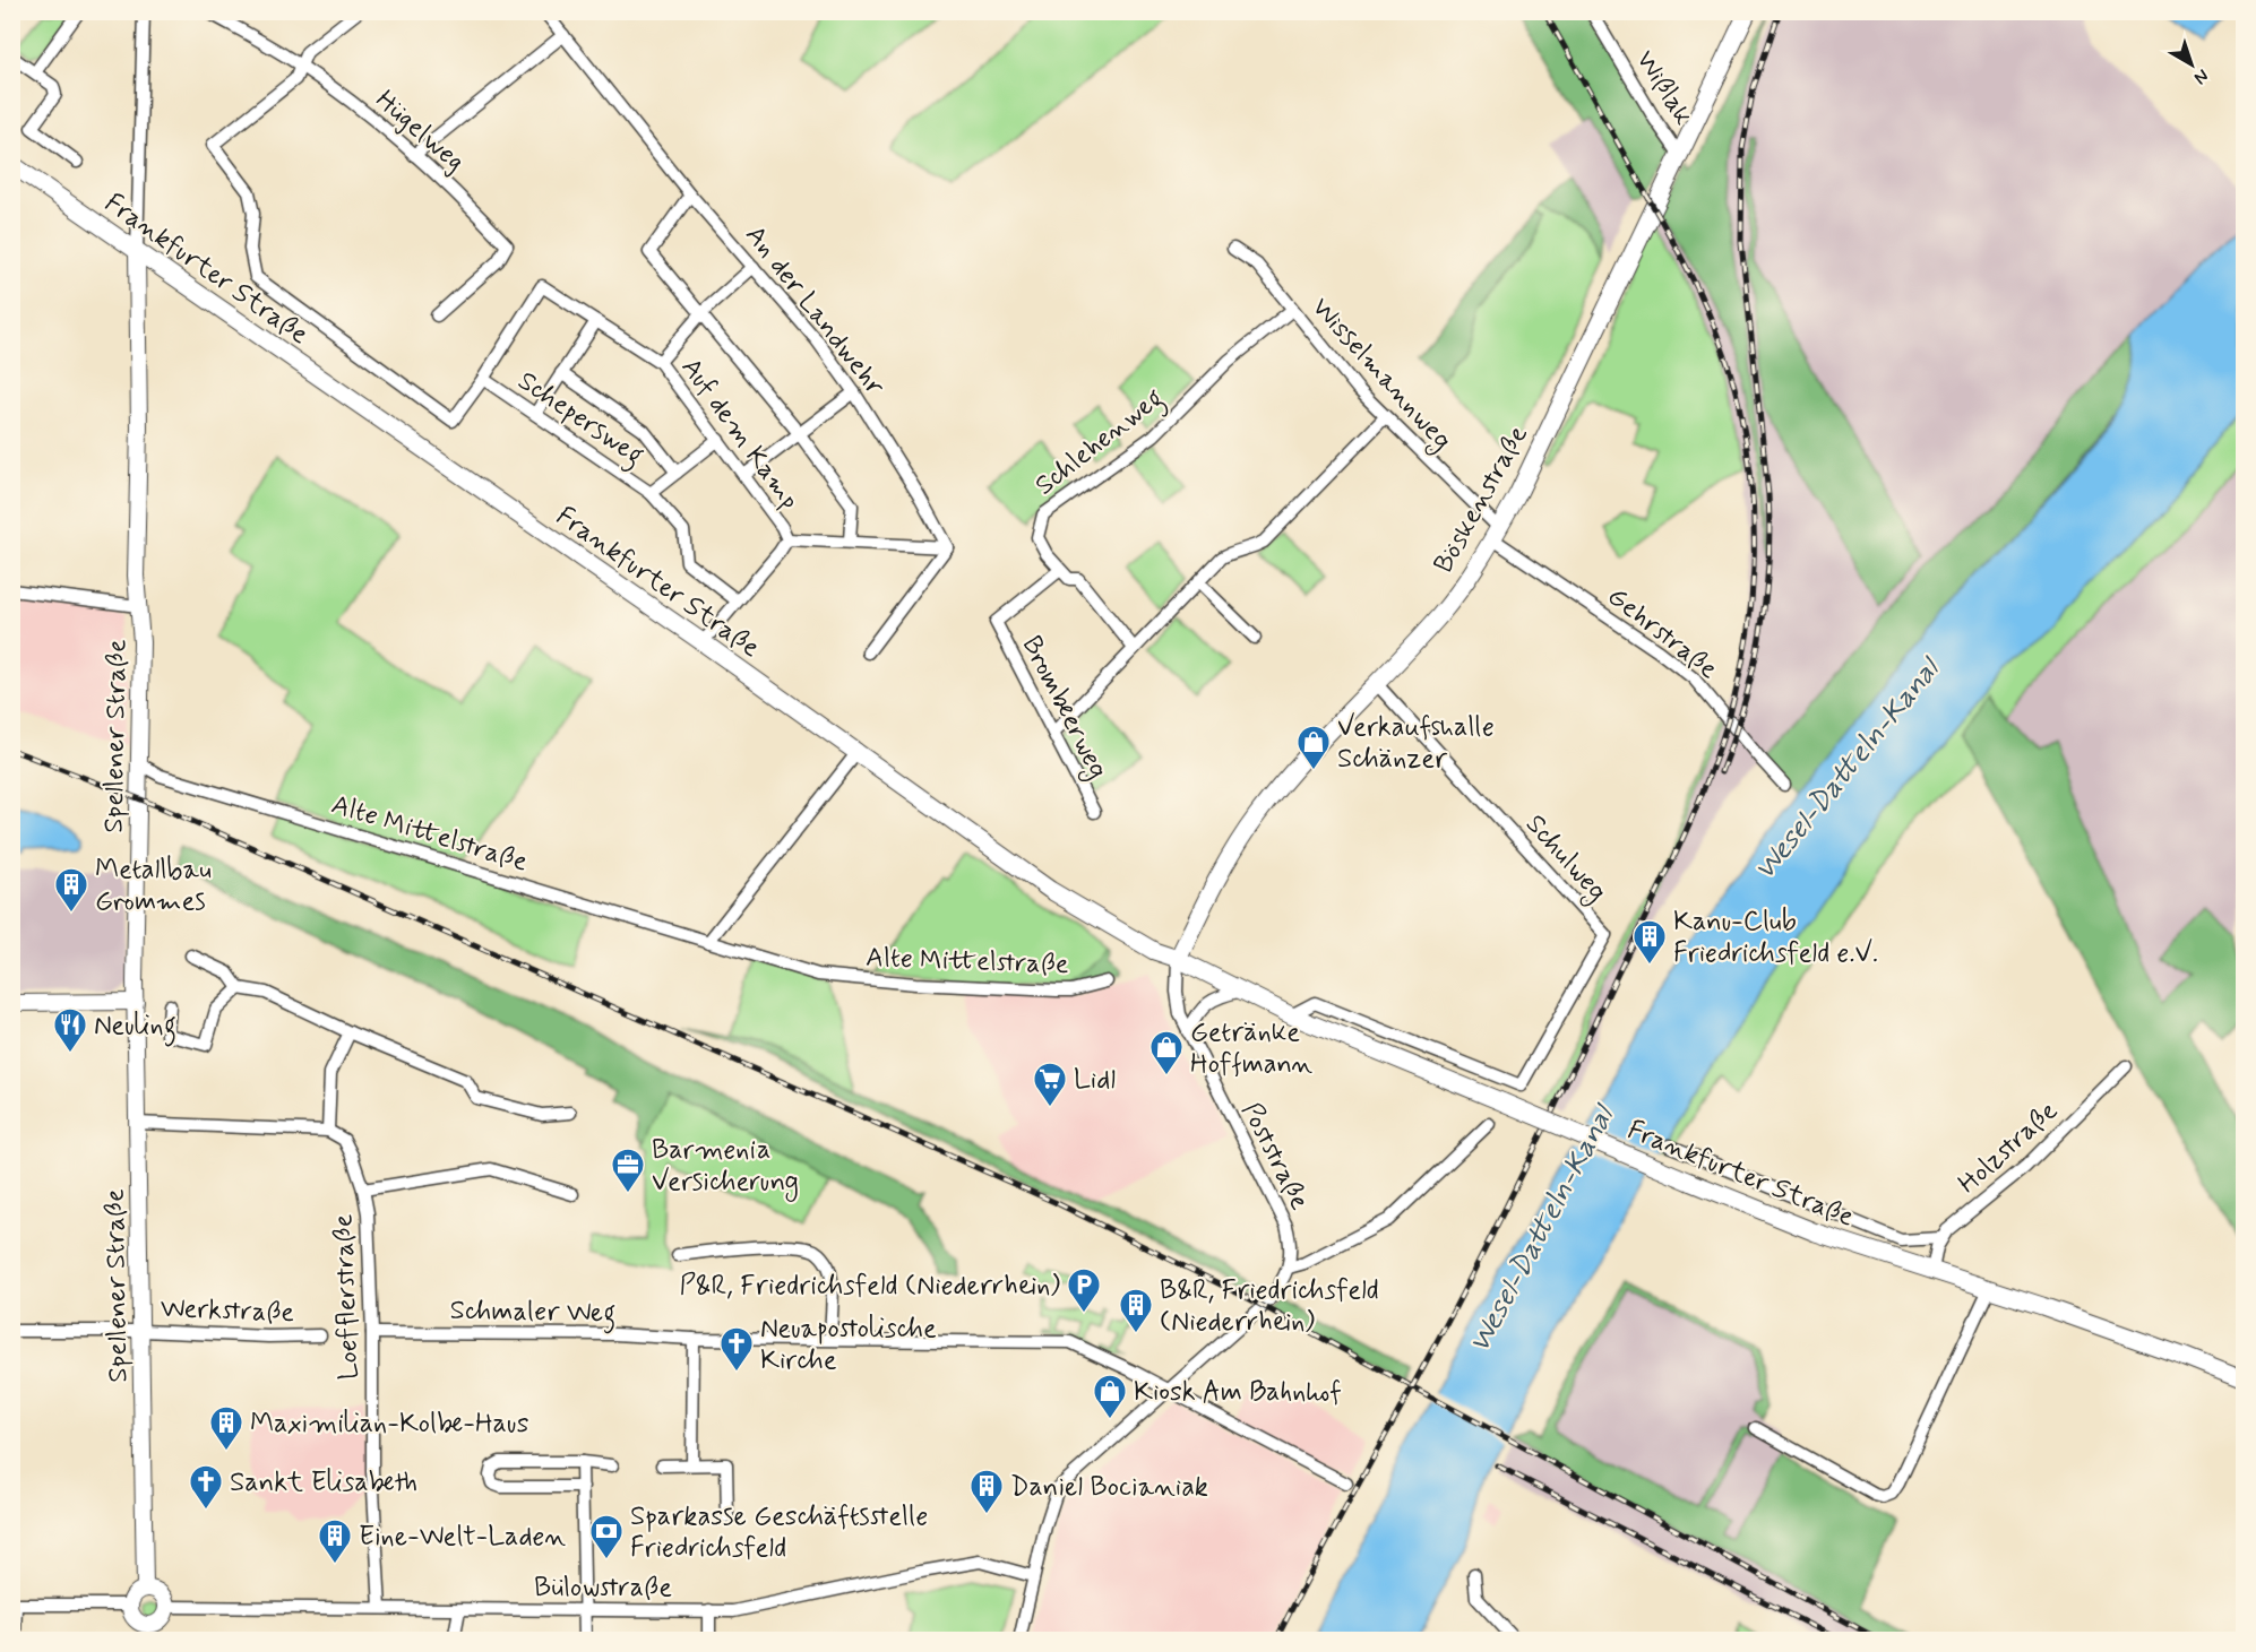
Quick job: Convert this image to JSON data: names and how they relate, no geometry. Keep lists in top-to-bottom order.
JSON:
{
  "streets": {
    "main road": ["Frankfurter Straße", "Böskenstraße"],
    "street": [
      "Wißlak",
      "Hügelweg",
      "An der Landwehr",
      "Wisselmannweg",
      "Schepersweg",
      "Auf dem Kamp",
      "Schlehenweg",
      "Gehrstraße",
      "Brombeerweg",
      "Spellener Straße",
      "Alte Mittelstraße",
      "Schulweg",
      "Holzstraße",
      "Poststraße",
      "Loefflerstraße",
      "Werkstraße",
      "Schmaler Weg",
      "Bülowstraße"
    ]
  },
  "crossings": [
    ["Wißlak", "Böskenstraße"],
    ["Frankfurter Straße", "Auf dem Kamp"],
    ["Frankfurter Straße", "Böskenstraße"],
    ["Frankfurter Straße", "Spellener Straße"],
    ["Frankfurter Straße", "Schulweg"],
    ["Frankfurter Straße", "Holzstraße"],
    ["Frankfurter Straße", "Poststraße"],
    ["Wisselmannweg", "Schlehenweg"],
    ["Wisselmannweg", "Böskenstraße"],
    ["Wisselmannweg", "Gehrstraße"],
    ["Schepersweg", "Auf dem Kamp"],
    ["Schlehenweg", "Brombeerweg"],
    ["Böskenstraße", "Gehrstraße"],
    ["Böskenstraße", "Schulweg"],
    ["Böskenstraße", "Poststraße"],
    ["Spellener Straße", "Alte Mittelstraße"],
    ["Spellener Straße", "Werkstraße"],
    ["Spellener Straße", "Bülowstraße"],
    ["Poststraße", "Schmaler Weg"],
    ["Poststraße", "Bülowstraße"],
    ["Loefflerstraße", "Schmaler Weg"],
    ["Loefflerstraße", "Bülowstraße"]
  ],
  "water": ["Wesel-Datteln-Kanal"],
  "places": {
    "shop": ["Verkaufshalle Schänzer", "Getränke Hoffmann", "Kiosk Am Bahnhof"],
    "building": [
      "Metallbau Grommes",
      "Kanu-Club Friedrichsfeld e.V.",
      "B&R, Friedrichsfeld (Niederrhein)",
      "Maximilian-Kolbe-Haus",
      "Daniel Bocianiak",
      "Eine-Welt-Laden"
    ],
    "restaurant": ["Neuling"],
    "supermarket": ["Lidl"],
    "office": ["Barmenia Versicherung"],
    "parking": ["P&R, Friedrichsfeld (Niederrhein)"],
    "church": ["Neuapostolische Kirche", "Sankt Elisabeth"],
    "bank": ["Sparkasse Geschäftsstelle Friedrichsfeld"]
  },
  "north": "bottom right"
}
